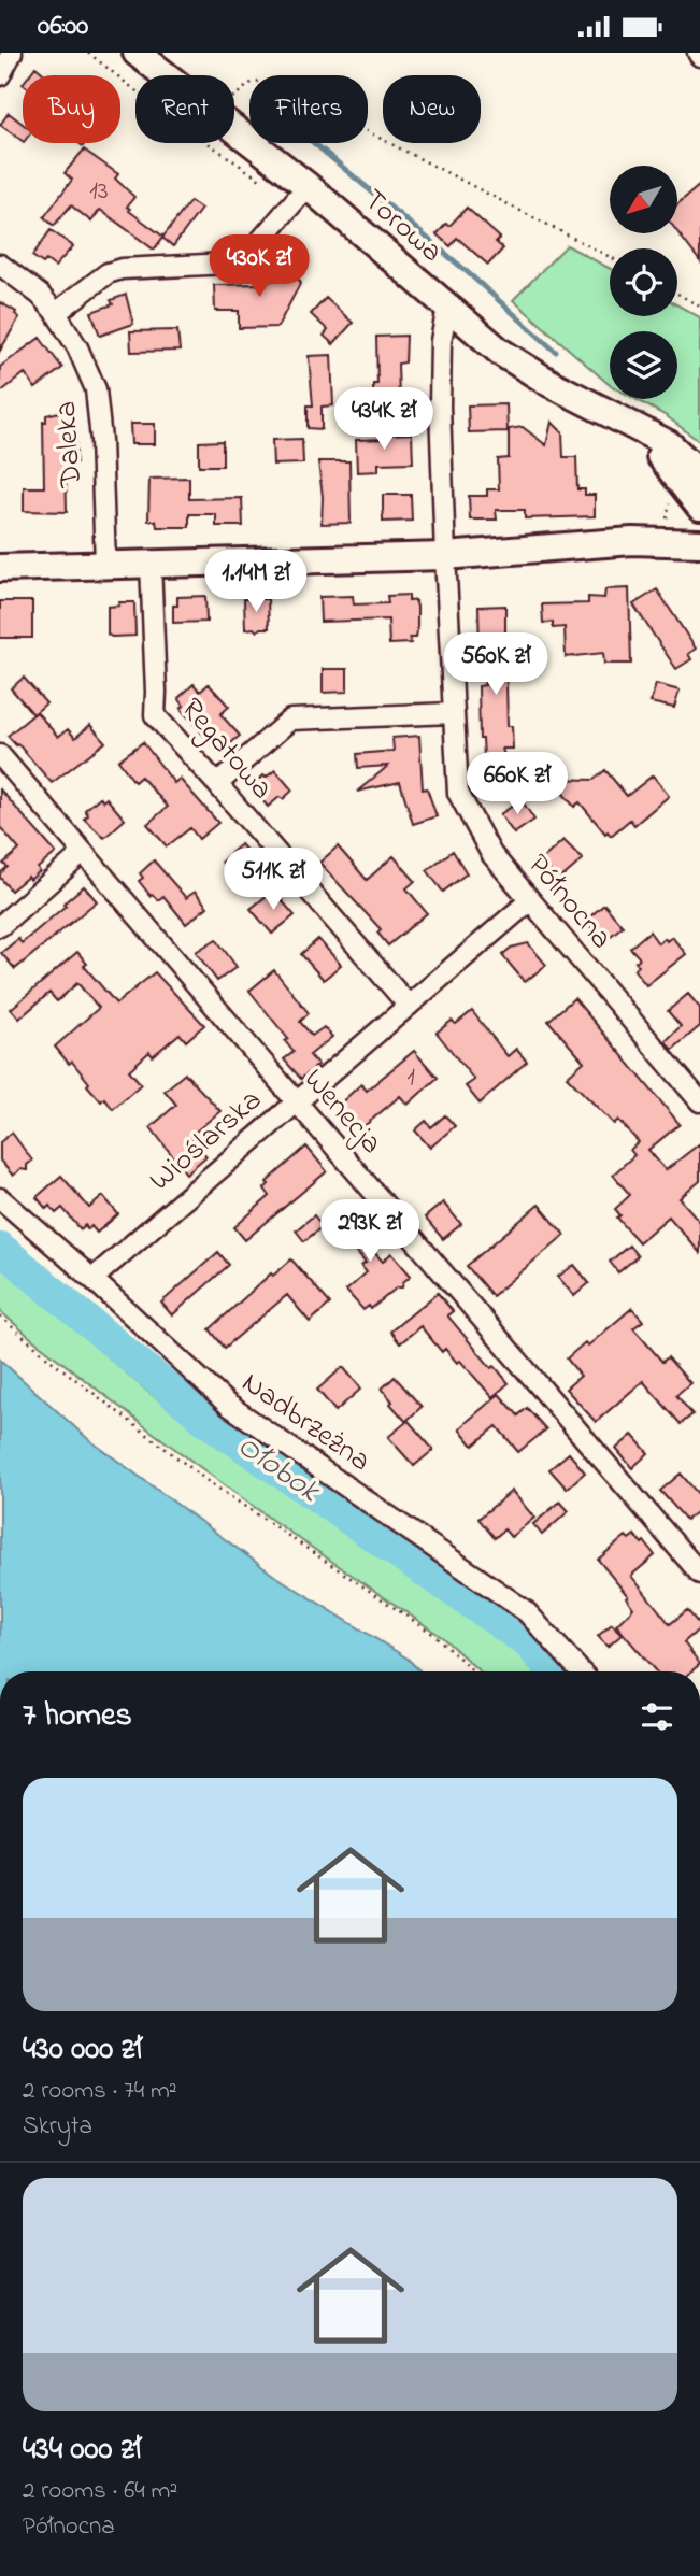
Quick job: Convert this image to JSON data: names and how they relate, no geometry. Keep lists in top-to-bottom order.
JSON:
{
  "streets": {
    "street": [
      "Torowa",
      "Daleka",
      "Regatowa",
      "Północna",
      "Wenecja",
      "Wioślarska",
      "Nadbrzeżna"
    ]
  },
  "crossings": [
    ["Torowa", "Północna"],
    ["Regatowa", "Wioślarska"],
    ["Północna", "Wioślarska"],
    ["Wenecja", "Wioślarska"],
    ["Wioślarska", "Nadbrzeżna"]
  ],
  "water": ["Ołobok"],
  "house_numbers": ["13", "1"],
  "north": "bottom left",
  "page": {
    "status": "06:00",
    "chip": [
      "Buy",
      "Rent",
      "Filters",
      "New"
    ],
    "price": [
      "430K zł",
      "434K zł",
      "1.14M zł",
      "560K zł",
      "660K zł",
      "511K zł",
      "293K zł"
    ],
    "heading": "7 homes",
    "list": [
      {
        "name": "430 000 zł",
        "note": "2 rooms · 74 m² · Skryta"
      },
      {
        "name": "434 000 zł",
        "note": "2 rooms · 64 m² · Północna"
      }
    ]
  }
}
